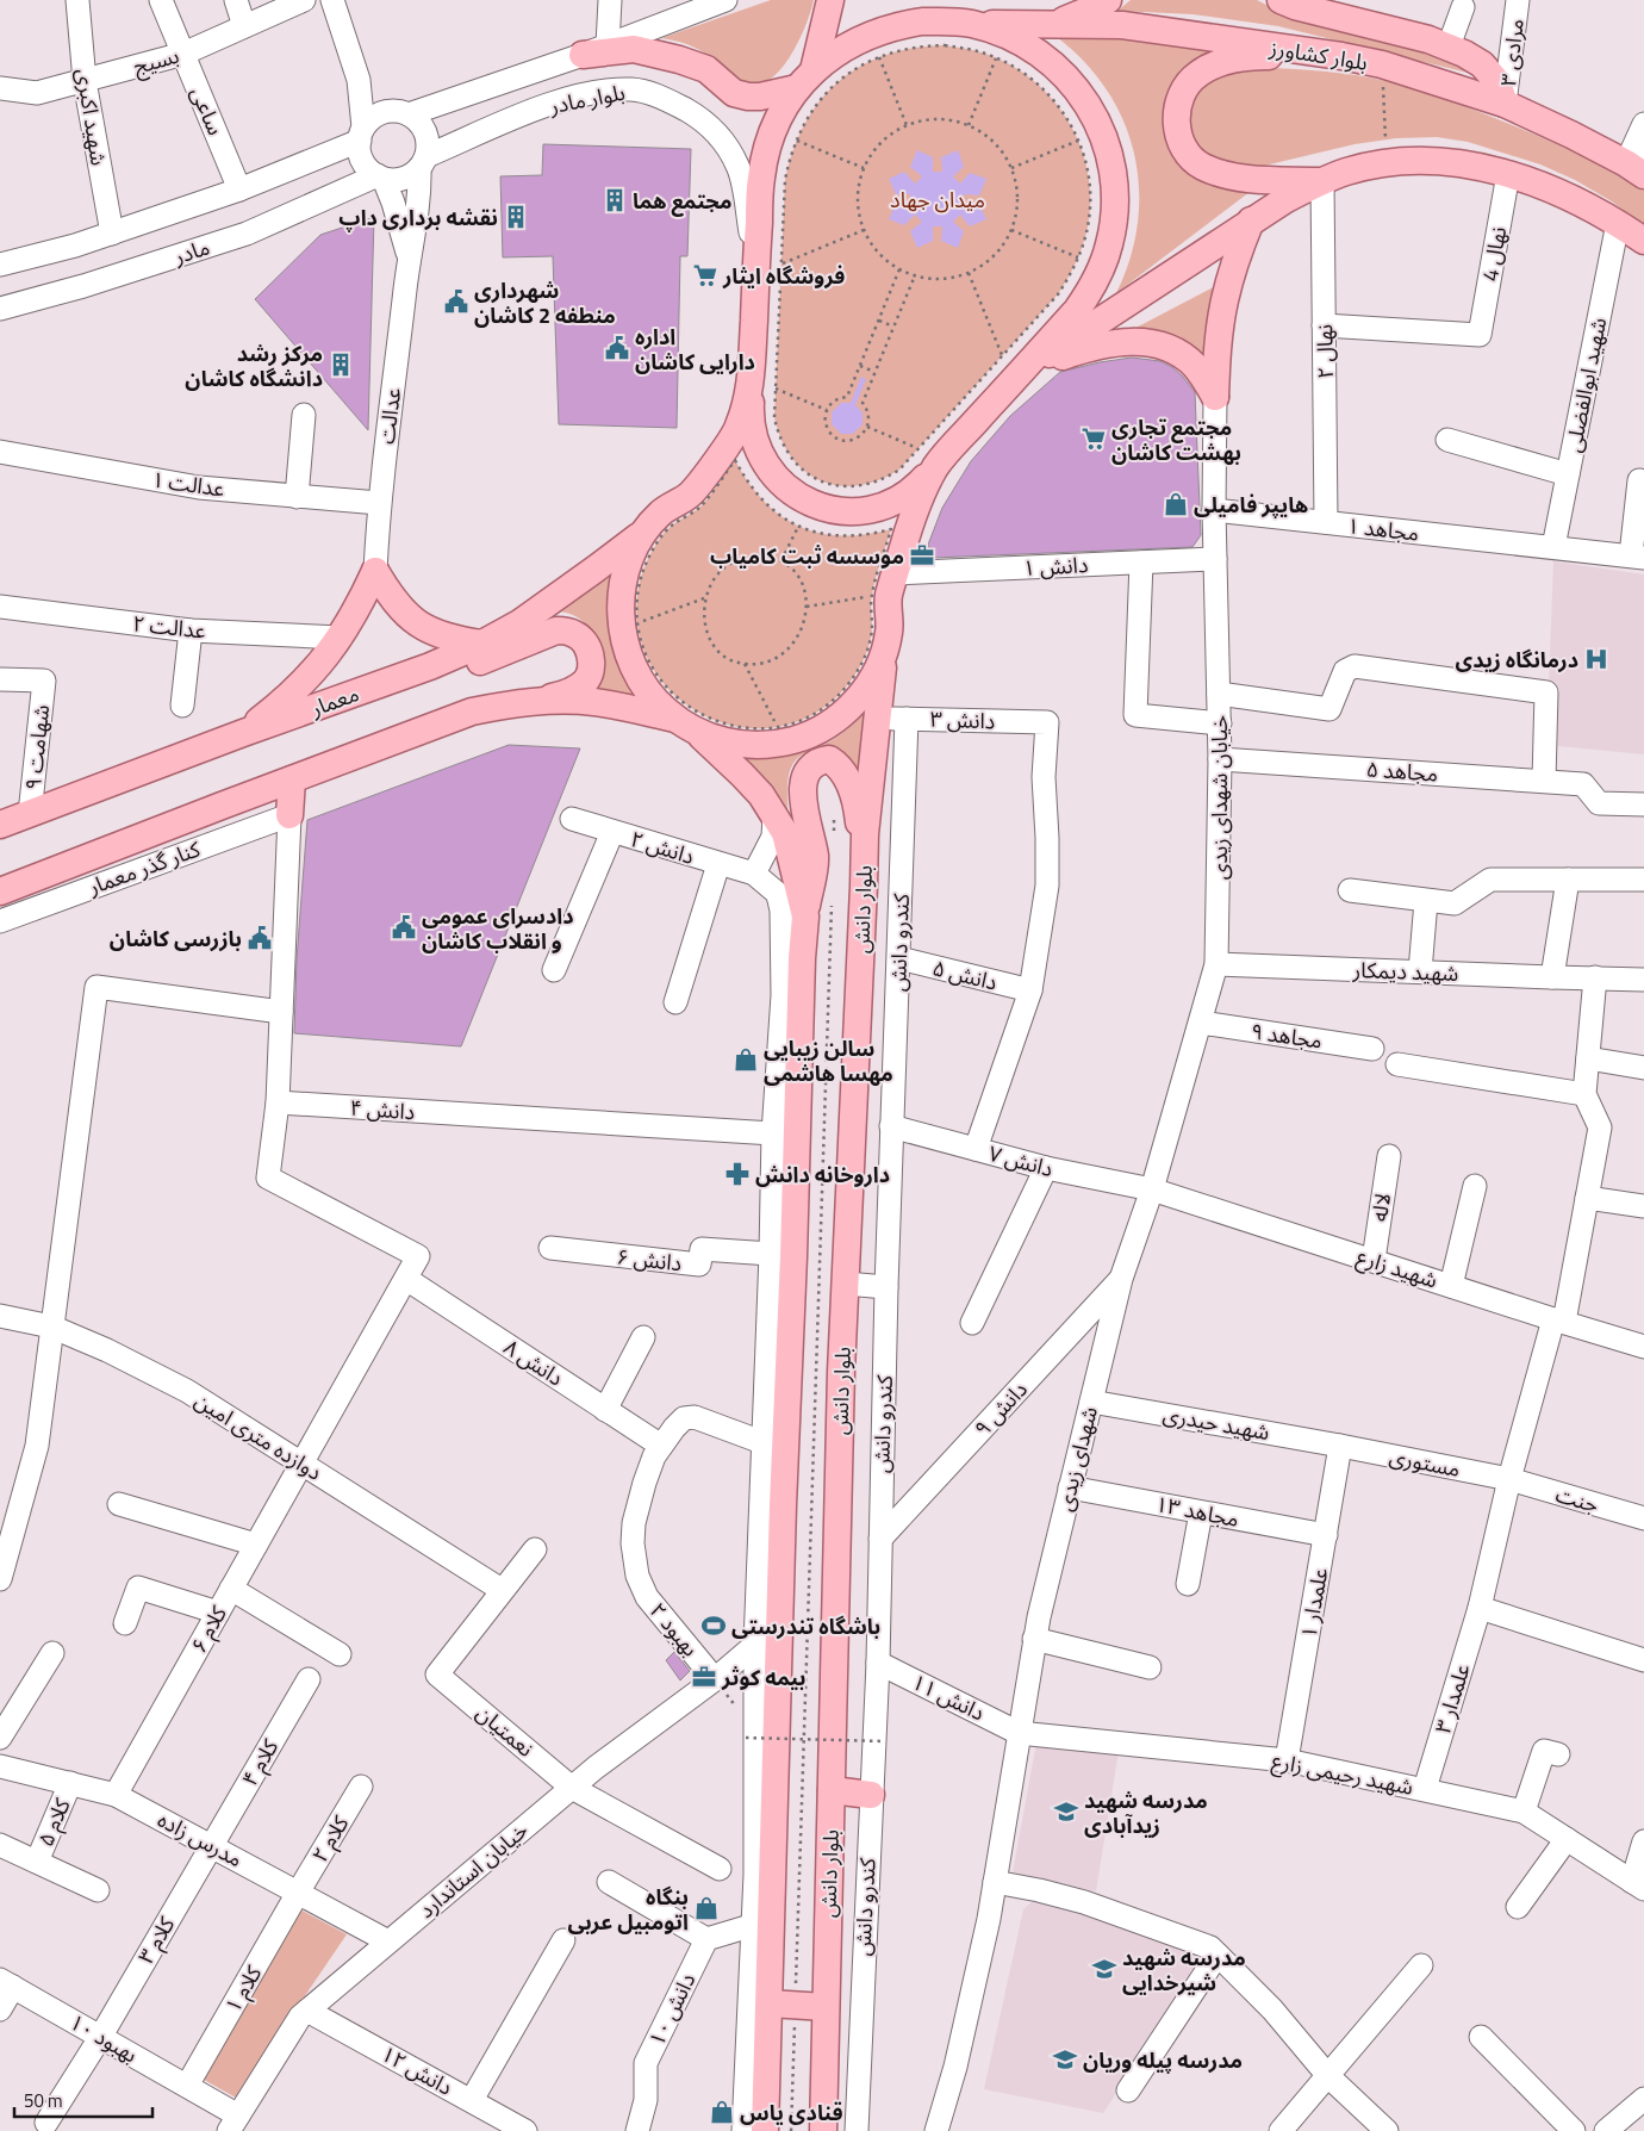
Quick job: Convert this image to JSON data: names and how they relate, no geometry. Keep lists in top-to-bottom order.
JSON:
{
  "streets": {
    "main road": ["بلوار کشاورز", "معمار", "بلوار دانش"],
    "street": [
      "مرادی ۳",
      "بسیج",
      "بلوار مادر",
      "ساعی",
      "شهید اکبری",
      "مادر",
      "نهال 4",
      "نهال ۲",
      "شهید ابوالفضلی",
      "عدالت",
      "عدالت ۱",
      "مجاهد ۱",
      "دانش ۱",
      "عدالت ۲",
      "دانش ۳",
      "شهامت ۹",
      "مجاهد ۵",
      "خیابان شهدای زیدی",
      "دانش ۲",
      "کنار گذر معمار",
      "کندرو دانش",
      "شهید دیمکار",
      "دانش ۵",
      "مجاهد ۹",
      "دانش ۴",
      "دانش ۷",
      "لاله",
      "دانش ۶",
      "شهید زارع",
      "دانش ۸",
      "دانش ۹",
      "شهید حیدری",
      "دوازده متری امین",
      "شهدای زیدی",
      "مستوری",
      "جنت",
      "مجاهد ۱۳",
      "علمدار ۱",
      "کلام ۶",
      "بهبود ۲",
      "دانش ۱۱",
      "علمدار ۳",
      "نعمتیان",
      "کلام ۴",
      "شهید رحیمی زارع",
      "کلام ۵",
      "مدرس زاده",
      "کلام ۲",
      "خیابان استاندارد",
      "کلام ۳",
      "کلام ۱",
      "دانش ۱۰",
      "بهبود ۱۰",
      "دانش ۱۲"
    ]
  },
  "crossings": [
    ["مرادی ۳", "بلوار کشاورز"],
    ["بسیج", "ساعی"],
    ["بسیج", "شهید اکبری"],
    ["بلوار مادر", "مادر"],
    ["بلوار مادر", "عدالت"],
    ["ساعی", "مادر"],
    ["شهید اکبری", "مادر"],
    ["مادر", "عدالت"],
    ["نهال 4", "نهال ۲"],
    ["نهال ۲", "مجاهد ۱"],
    ["شهید ابوالفضلی", "مجاهد ۱"],
    ["عدالت", "عدالت ۱"],
    ["مجاهد ۱", "خیابان شهدای زیدی"],
    ["دانش ۱", "خیابان شهدای زیدی"],
    ["معمار", "شهامت ۹"],
    ["دانش ۳", "بلوار دانش"],
    ["دانش ۳", "کندرو دانش"],
    ["دانش ۳", "دانش ۵"],
    ["مجاهد ۵", "خیابان شهدای زیدی"],
    ["خیابان شهدای زیدی", "شهید دیمکار"],
    ["خیابان شهدای زیدی", "مجاهد ۹"],
    ["خیابان شهدای زیدی", "دانش ۷"],
    ["خیابان شهدای زیدی", "شهید زارع"],
    ["خیابان شهدای زیدی", "شهدای زیدی"],
    ["کندرو دانش", "دانش ۵"],
    ["کندرو دانش", "دانش ۷"],
    ["کندرو دانش", "دانش ۹"],
    ["کندرو دانش", "دانش ۱۱"],
    ["دانش ۴", "کلام ۶"],
    ["دانش ۷", "شهید زارع"],
    ["دانش ۷", "شهدای زیدی"],
    ["لاله", "شهید زارع"],
    ["شهید زارع", "شهدای زیدی"],
    ["شهید زارع", "علمدار ۳"],
    ["دانش ۸", "کلام ۶"],
    ["دانش ۸", "بهبود ۲"],
    ["دانش ۹", "شهدای زیدی"],
    ["شهید حیدری", "شهدای زیدی"],
    ["شهید حیدری", "مستوری"],
    ["شهید حیدری", "علمدار ۱"],
    ["دوازده متری امین", "کلام ۶"],
    ["دوازده متری امین", "نعمتیان"],
    ["شهدای زیدی", "مجاهد ۱۳"],
    ["شهدای زیدی", "دانش ۱۱"],
    ["شهدای زیدی", "شهید رحیمی زارع"],
    ["مستوری", "جنت"],
    ["مستوری", "علمدار ۱"],
    ["مستوری", "علمدار ۳"],
    ["جنت", "علمدار ۳"],
    ["مجاهد ۱۳", "علمدار ۱"],
    ["علمدار ۱", "شهید رحیمی زارع"],
    ["کلام ۶", "مدرس زاده"],
    ["بهبود ۲", "خیابان استاندارد"],
    ["دانش ۱۱", "شهید رحیمی زارع"],
    ["علمدار ۳", "شهید رحیمی زارع"],
    ["نعمتیان", "خیابان استاندارد"],
    ["کلام ۴", "مدرس زاده"],
    ["کلام ۴", "کلام ۳"],
    ["کلام ۵", "مدرس زاده"],
    ["مدرس زاده", "کلام ۲"],
    ["مدرس زاده", "خیابان استاندارد"],
    ["مدرس زاده", "کلام ۳"],
    ["مدرس زاده", "کلام ۱"],
    ["کلام ۲", "کلام ۱"],
    ["خیابان استاندارد", "بهبود ۱۰"],
    ["خیابان استاندارد", "دانش ۱۲"],
    ["کلام ۳", "بهبود ۱۰"],
    ["کلام ۱", "بهبود ۱۰"]
  ],
  "parks": ["میدان جهاد"],
  "places": {
    "building": ["مجتمع هما", "نقشه برداری داپ", "مرکز رشد دانشگاه کاشان"],
    "supermarket": ["فروشگاه ایثار", "مجتمع تجاری بهشت کاشان"],
    "public building": [
      "شهرداری منطفه 2 کاشان",
      "اداره دارایی کاشان",
      "دادسرای عمومی و انقلاب کاشان",
      "بازرسی کاشان"
    ],
    "shop": [
      "هایپر فامیلی",
      "سالن زیبایی مهسا هاشمی",
      "بنگاه اتومبیل عربی",
      "قنادی یاس"
    ],
    "office": ["موسسه ثبت کامیاب", "بیمه کوثر"],
    "hospital": ["درمانگاه زیدی"],
    "pharmacy": ["داروخانه دانش"],
    "sports": ["باشگاه تندرستی"],
    "school or university": ["مدرسه شهید زیدآبادی", "مدرسه شهید شیرخدایی", "مدرسه پیله وریان"]
  },
  "scale_bar": "50 m"
}
